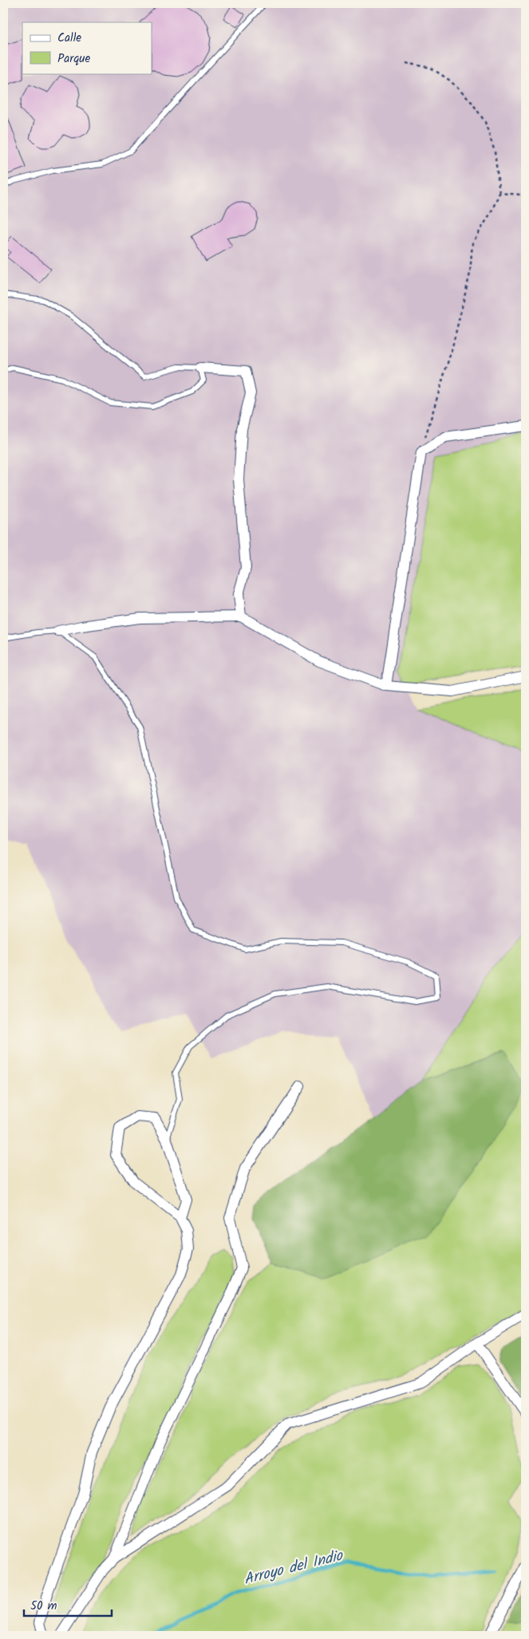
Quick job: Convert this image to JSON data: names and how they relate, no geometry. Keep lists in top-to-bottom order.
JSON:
{
  "water": ["Arroyo del Indio"],
  "legend": ["Calle", "Parque"],
  "scale_bar": "50 m"
}
